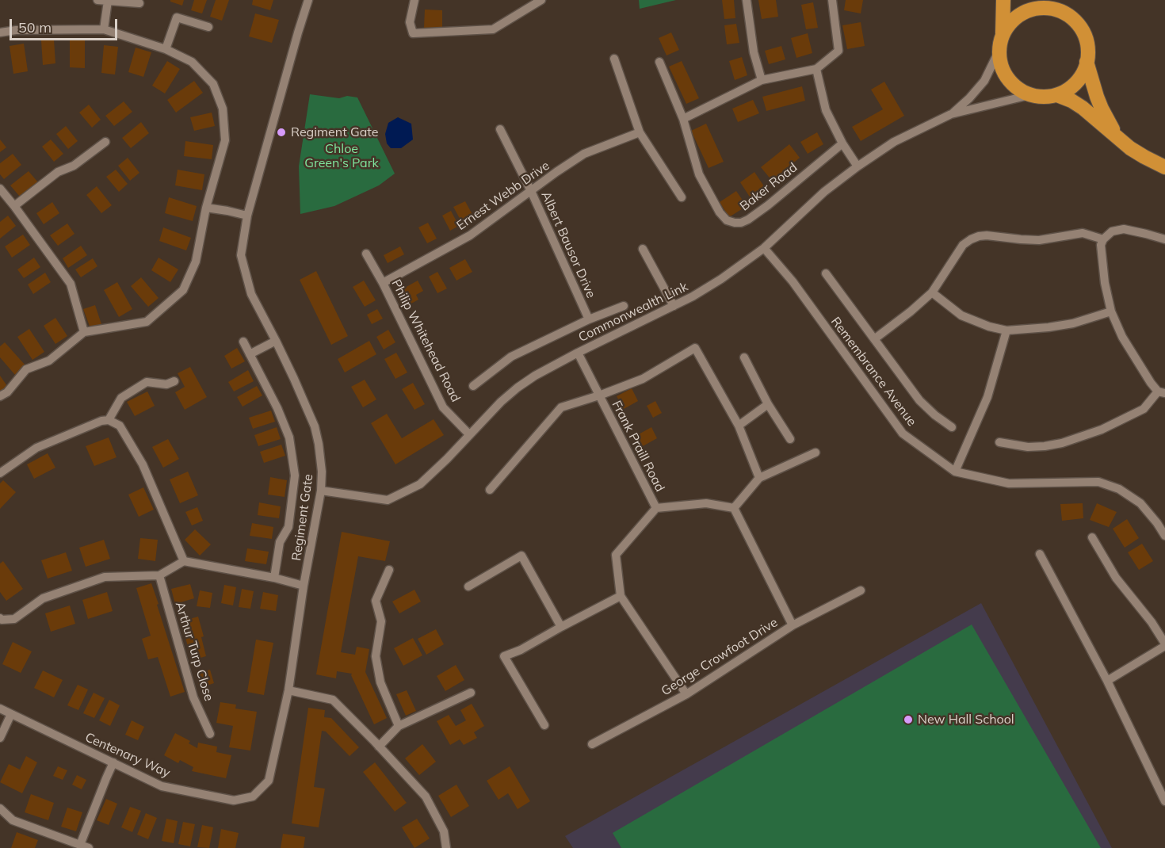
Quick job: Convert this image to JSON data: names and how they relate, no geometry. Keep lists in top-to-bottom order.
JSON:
{
  "streets": {
    "street": [
      "Baker Road",
      "Ernest Webb Drive",
      "Albert Bausor Drive",
      "Commonwealth Link",
      "Philip Whitehead Road",
      "Remembrance Avenue",
      "Frank Praill Road",
      "Regiment Gate",
      "Arthur Turp Close",
      "George Crowfoot Drive",
      "Centenary Way"
    ]
  },
  "crossings": [
    ["Ernest Webb Drive", "Albert Bausor Drive"],
    ["Ernest Webb Drive", "Philip Whitehead Road"],
    ["Commonwealth Link", "Philip Whitehead Road"],
    ["Commonwealth Link", "Remembrance Avenue"],
    ["Commonwealth Link", "Frank Praill Road"],
    ["Commonwealth Link", "Regiment Gate"],
    ["Regiment Gate", "Centenary Way"]
  ],
  "parks": ["Chloe Green's Park"],
  "places": ["Regiment Gate", "New Hall School"],
  "scale_bar": "50 m"
}
